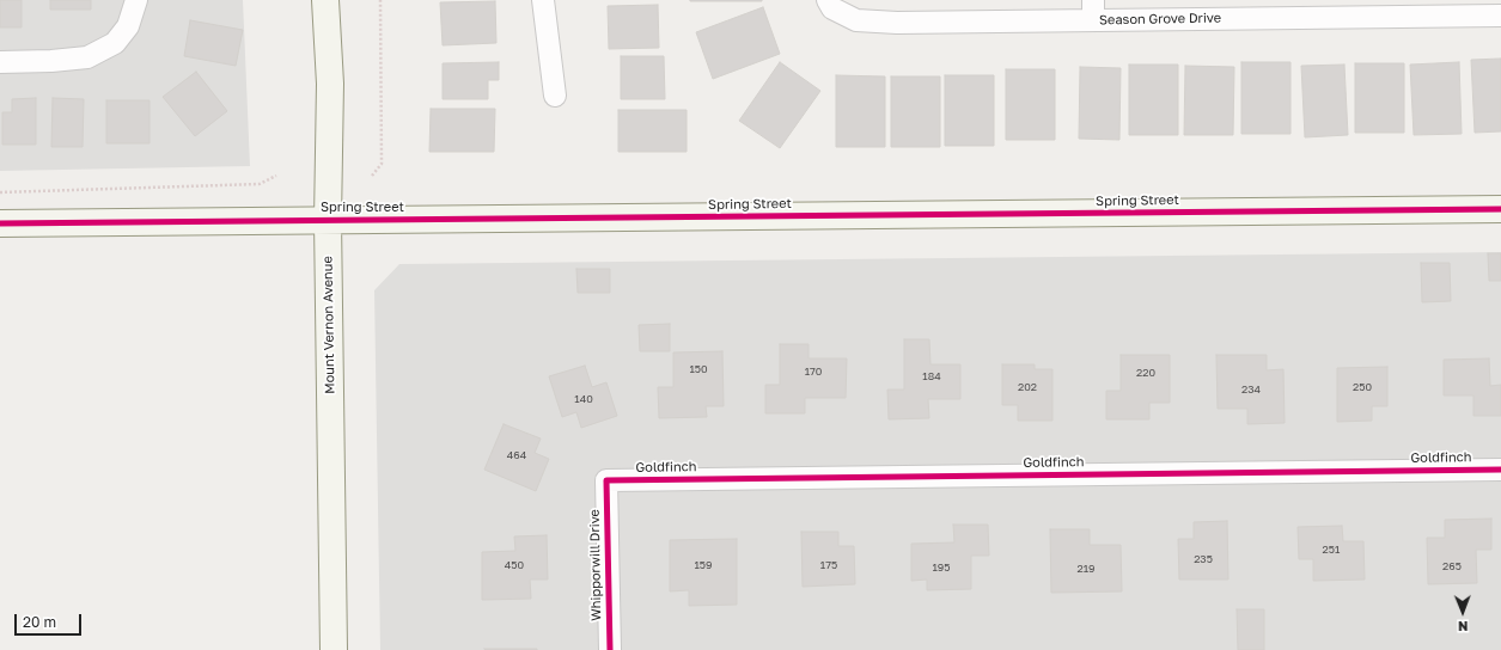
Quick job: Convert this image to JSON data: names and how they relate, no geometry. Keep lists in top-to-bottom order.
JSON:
{
  "streets": {
    "street": [
      "Season Grove Drive",
      "Spring Street",
      "Mount Vernon Avenue",
      "Goldfinch",
      "Whipporwill Drive"
    ]
  },
  "crossings": [
    ["Spring Street", "Mount Vernon Avenue"],
    ["Goldfinch", "Whipporwill Drive"]
  ],
  "house_numbers": [
    "150",
    "170",
    "220",
    "184",
    "202",
    "250",
    "234",
    "140",
    "464",
    "251",
    "235",
    "450",
    "159",
    "175",
    "265",
    "195",
    "219"
  ],
  "scale_bar": "20 m",
  "north": "bottom"
}
